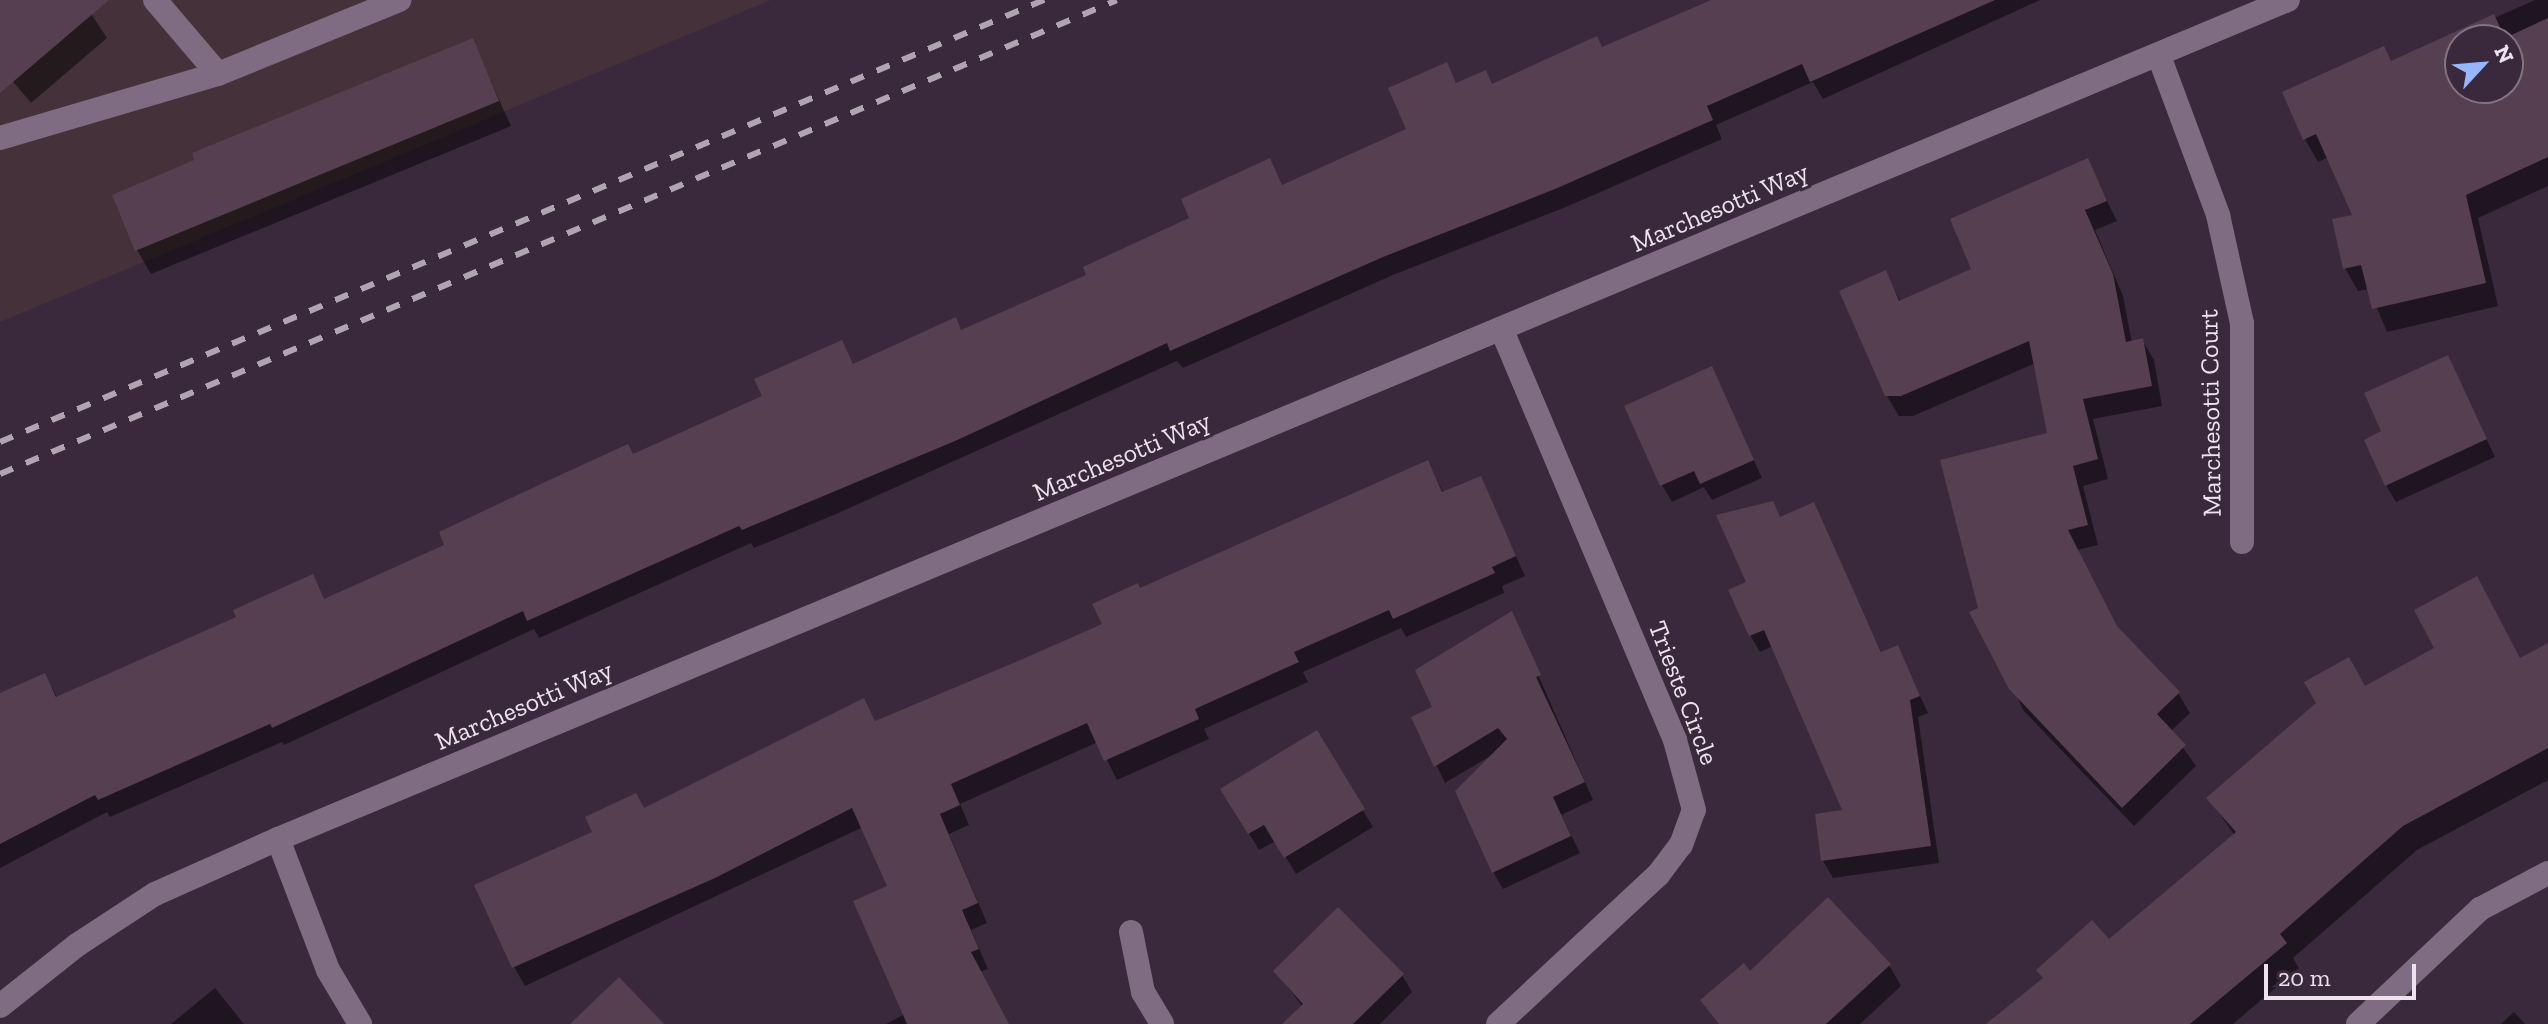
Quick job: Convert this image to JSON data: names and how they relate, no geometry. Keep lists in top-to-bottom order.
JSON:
{
  "streets": {
    "street": ["Marchesotti Way", "Marchesotti Court", "Trieste Circle"]
  },
  "crossings": [
    ["Marchesotti Way", "Marchesotti Court"],
    ["Marchesotti Way", "Trieste Circle"]
  ],
  "scale_bar": "20 m",
  "north": "top right"
}
